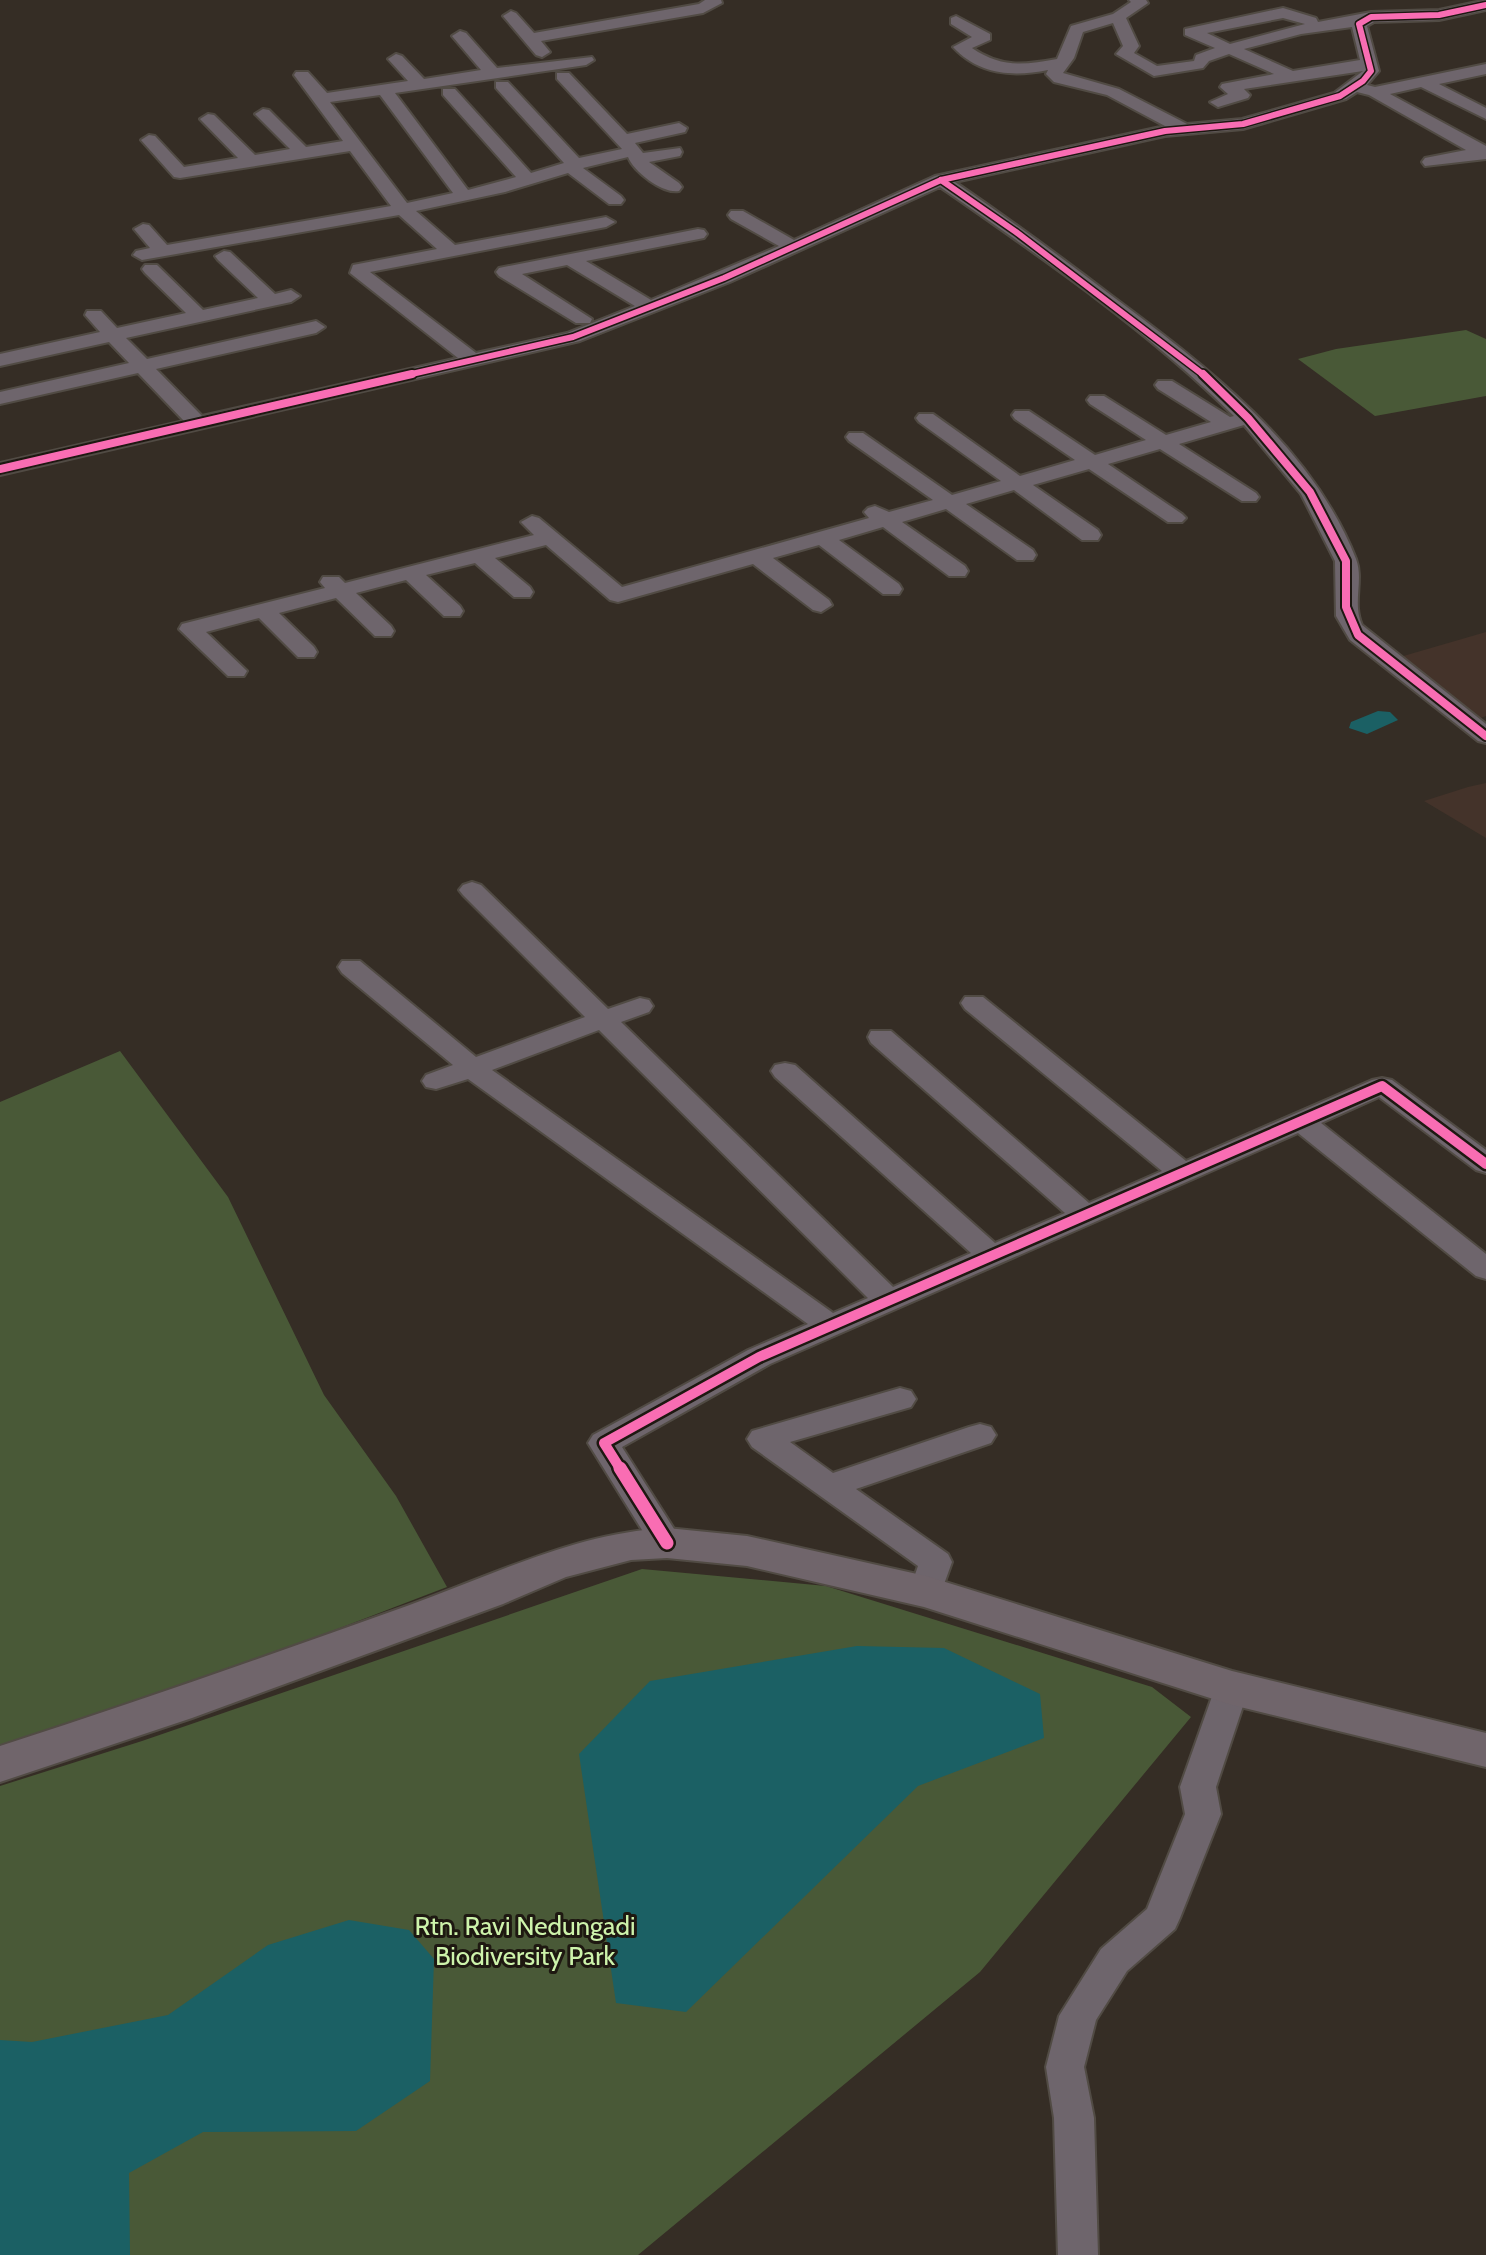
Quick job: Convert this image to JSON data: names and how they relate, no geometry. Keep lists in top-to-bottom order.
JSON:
{
  "parks": ["Rtn. Ravi Nedungadi Biodiversity Park"]
}
